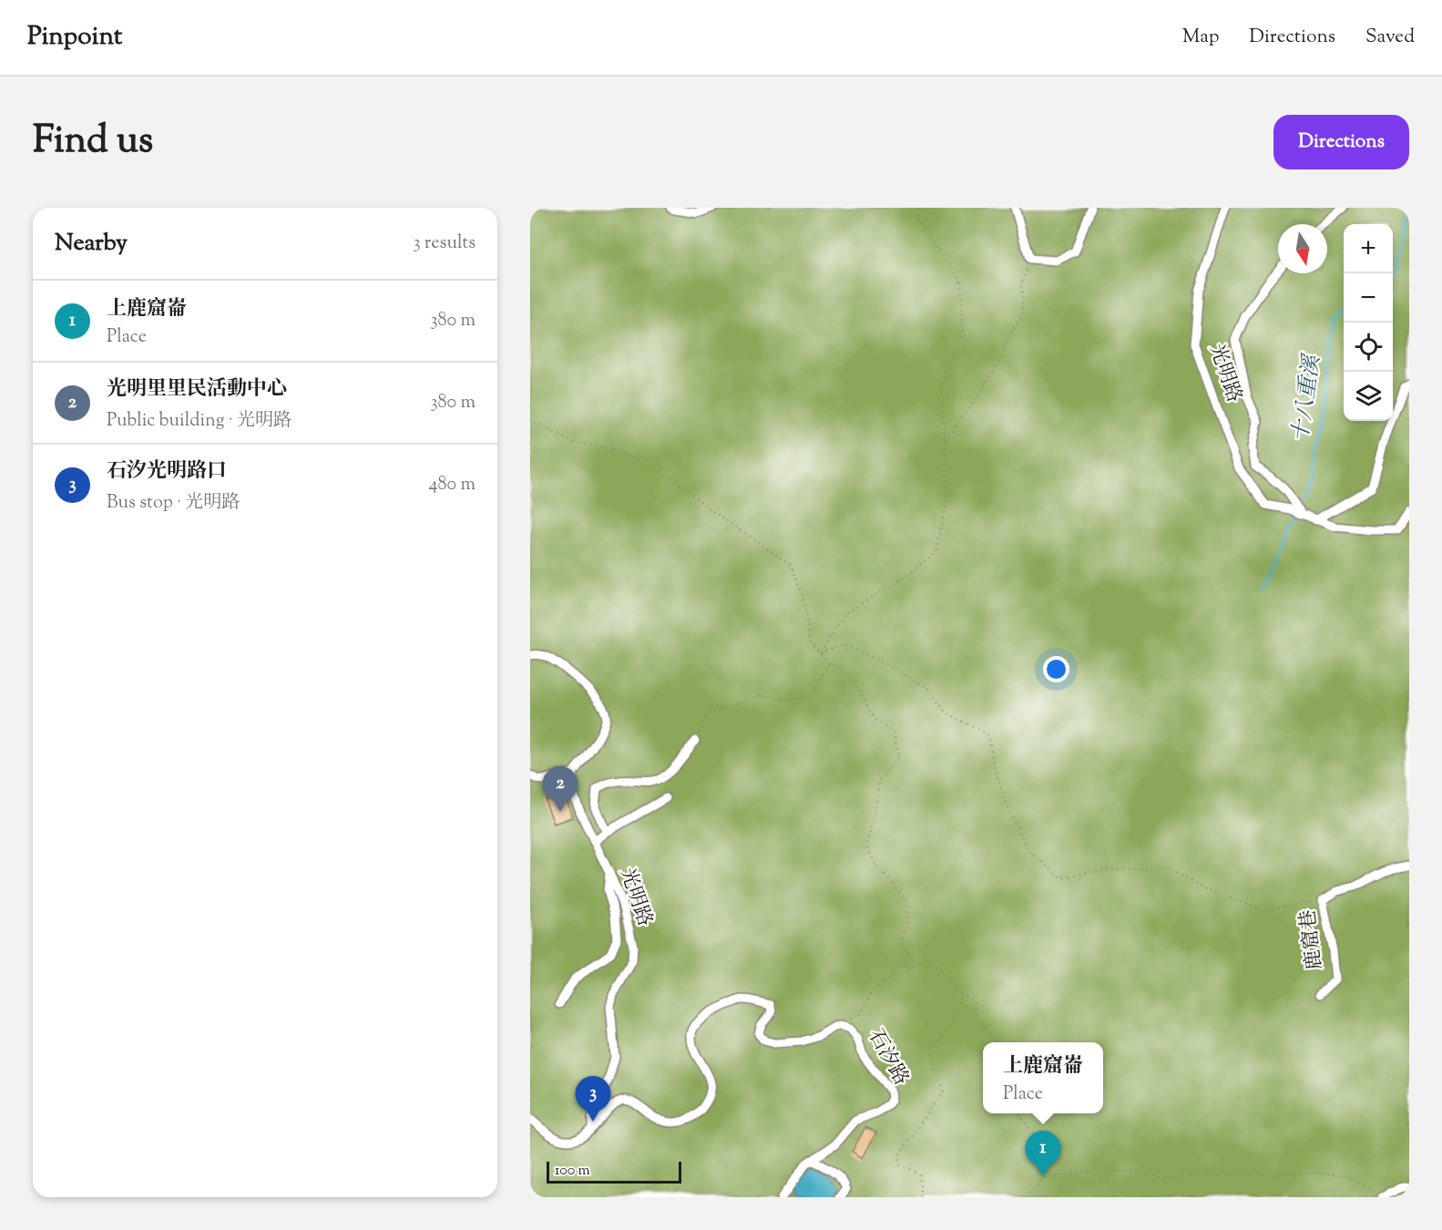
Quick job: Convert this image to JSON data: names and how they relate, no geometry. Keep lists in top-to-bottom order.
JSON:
{
  "streets": {
    "street": ["光明路", "鹿窟巷", "石汐路"]
  },
  "crossings": [
    ["光明路", "石汐路"]
  ],
  "water": ["十八重溪"],
  "scale_bar": "100 m",
  "north": "bottom",
  "page": {
    "header": "Pinpoint",
    "nav": ["Map", "Directions", "Saved"],
    "title": "Find us",
    "buttons": "Directions",
    "heading": ["Nearby", "3 results"],
    "map_buttons": ["+", "−"],
    "list": [
      {
        "mark": "1",
        "name": "上鹿窟崙",
        "note": "Place",
        "value": "380 m"
      },
      {
        "mark": "2",
        "name": "光明里里民活動中心",
        "note": "Public building · 光明路",
        "value": "380 m"
      },
      {
        "mark": "3",
        "name": "石汐光明路口",
        "note": "Bus stop · 光明路",
        "value": "480 m"
      }
    ],
    "pins": ["2", "3", "1"],
    "popup": ["上鹿窟崙", "Place"],
    "scale": "100 m"
  }
}
